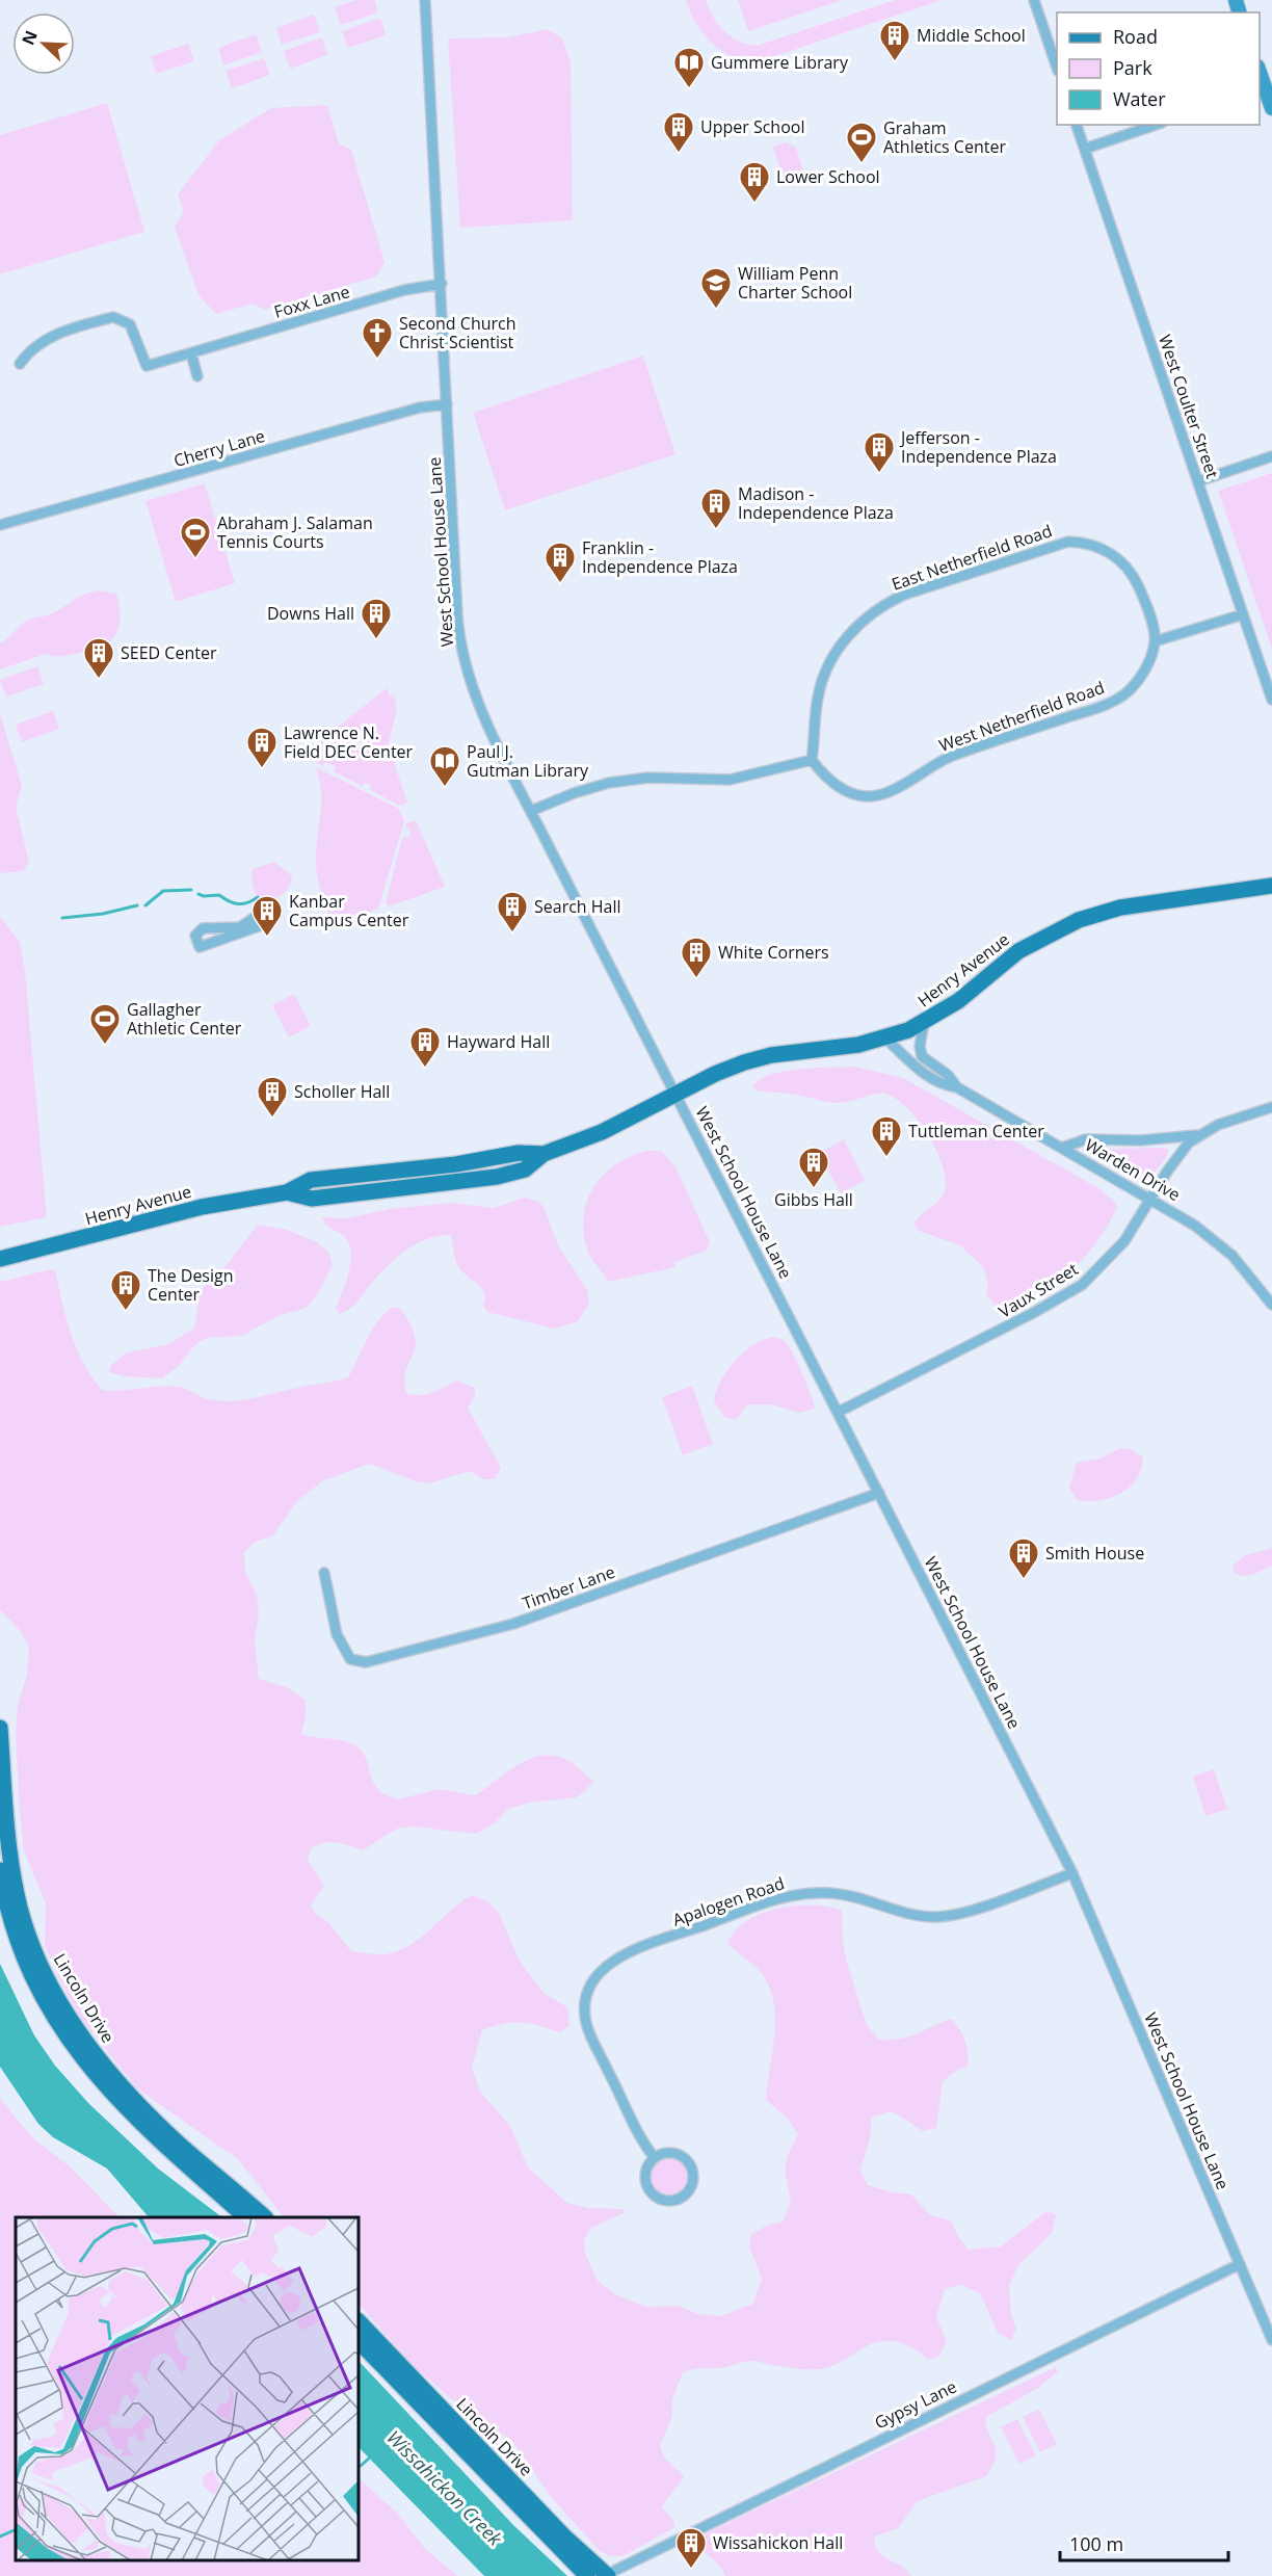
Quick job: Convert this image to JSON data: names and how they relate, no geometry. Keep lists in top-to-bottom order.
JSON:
{
  "streets": {
    "main road": ["Henry Avenue", "Lincoln Drive"],
    "street": [
      "Foxx Lane",
      "West Coulter Street",
      "Cherry Lane",
      "West School House Lane",
      "East Netherfield Road",
      "West Netherfield Road",
      "Warden Drive",
      "Vaux Street",
      "Timber Lane",
      "Apalogen Road",
      "Gypsy Lane"
    ]
  },
  "crossings": [
    ["Foxx Lane", "West School House Lane"],
    ["Cherry Lane", "West School House Lane"],
    ["West School House Lane", "Henry Avenue"],
    ["West School House Lane", "Vaux Street"],
    ["West School House Lane", "Timber Lane"],
    ["West School House Lane", "Apalogen Road"],
    ["West School House Lane", "Gypsy Lane"],
    ["East Netherfield Road", "West Netherfield Road"],
    ["Henry Avenue", "Warden Drive"],
    ["Warden Drive", "Vaux Street"],
    ["Lincoln Drive", "Gypsy Lane"]
  ],
  "water": ["Wissahickon Creek"],
  "places": {
    "building": [
      "Middle School",
      "Upper School",
      "Lower School",
      "Jefferson - Independence Plaza",
      "Madison - Independence Plaza",
      "Franklin - Independence Plaza",
      "Downs Hall",
      "SEED Center",
      "Lawrence N. Field DEC Center",
      "Search Hall",
      "Kanbar Campus Center",
      "White Corners",
      "Hayward Hall",
      "Scholler Hall",
      "Tuttleman Center",
      "Gibbs Hall",
      "The Design Center",
      "Smith House",
      "Wissahickon Hall"
    ],
    "library": ["Gummere Library", "Paul J. Gutman Library"],
    "sports": ["Graham Athletics Center", "Abraham J. Salaman Tennis Courts", "Gallagher Athletic Center"],
    "school or university": ["William Penn Charter School"],
    "church": ["Second Church Christ Scientist"]
  },
  "legend": ["Road", "Park", "Water"],
  "scale_bar": "100 m",
  "north": "top left"
}
